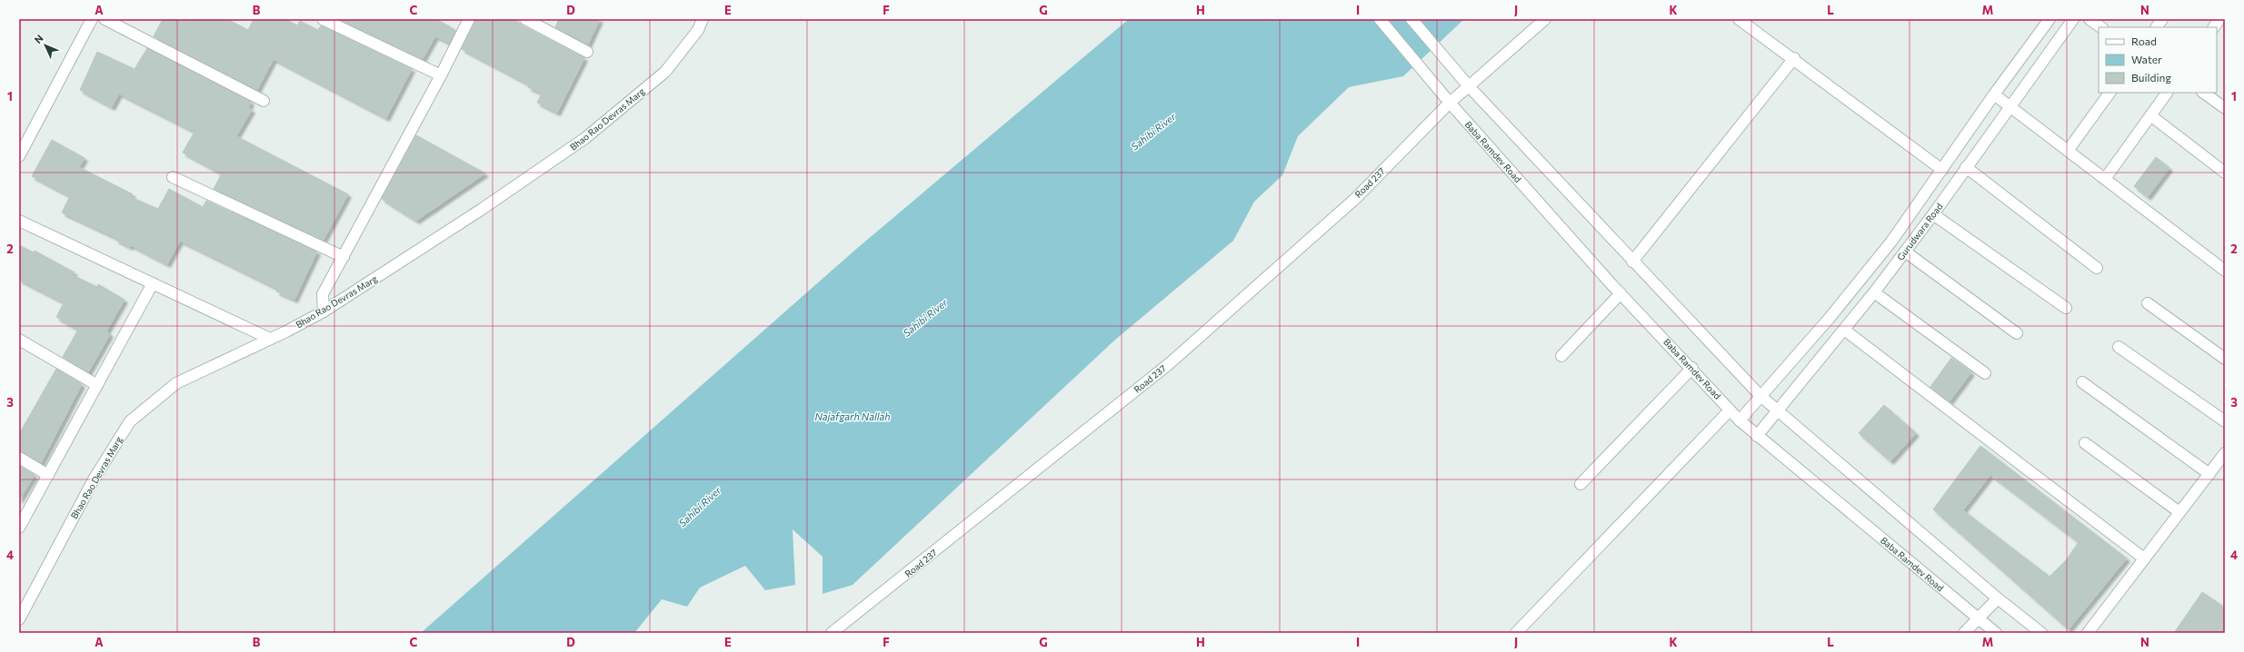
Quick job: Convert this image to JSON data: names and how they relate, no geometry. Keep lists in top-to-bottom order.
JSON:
{
  "streets": {
    "street": [
      "Bhao Rao Devras Marg",
      "Baba Ramdev Road",
      "Road 237",
      "Gurudwara Road"
    ]
  },
  "crossings": [
    ["Baba Ramdev Road", "Road 237"],
    ["Baba Ramdev Road", "Gurudwara Road"]
  ],
  "water": ["Sahibi River", "Najafgarh Nallah"],
  "legend": ["Road", "Water", "Building"],
  "north": "top left",
  "grid": {
    "columns": [
      "A",
      "B",
      "C",
      "D",
      "E",
      "F",
      "G",
      "H",
      "I",
      "J",
      "K",
      "L",
      "M",
      "N"
    ],
    "rows": [
      "1",
      "2",
      "3",
      "4"
    ]
  }
}
